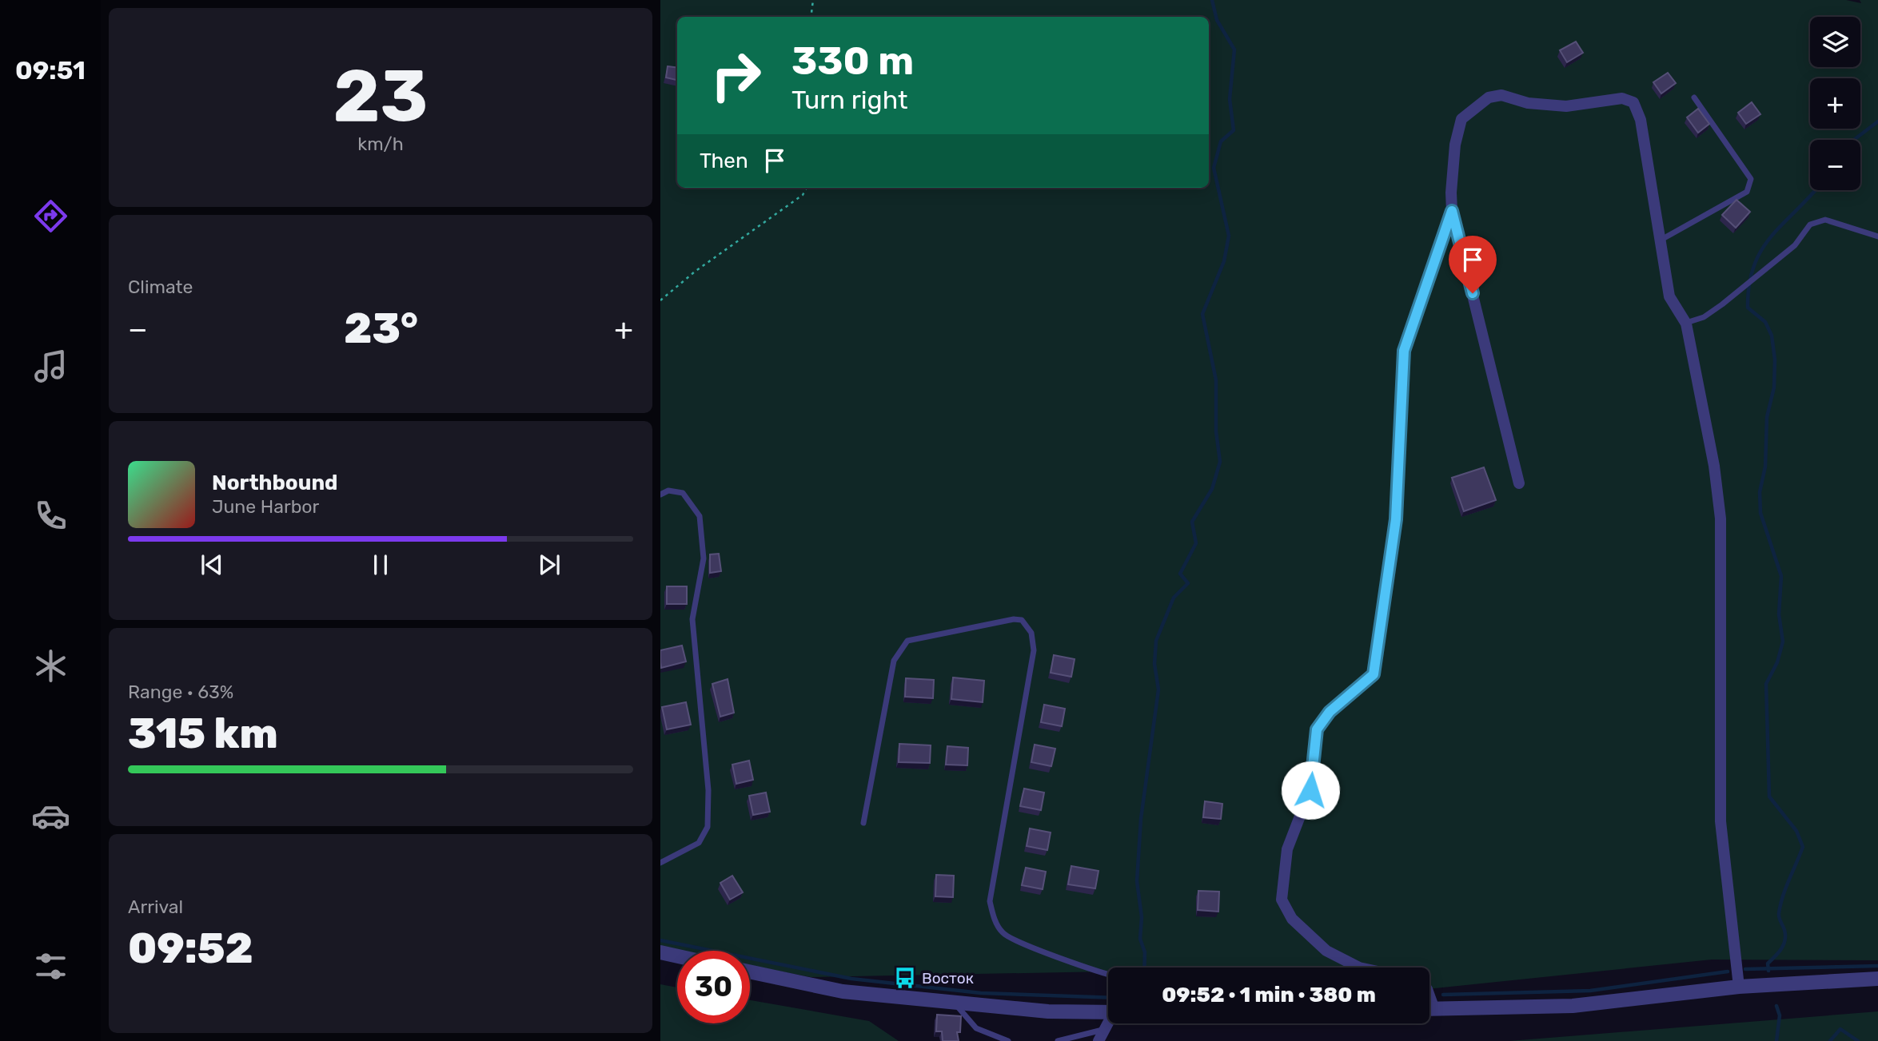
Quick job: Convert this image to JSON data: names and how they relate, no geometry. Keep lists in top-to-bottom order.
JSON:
{
  "places": {
    "bus stop": ["Восток"]
  },
  "page": {
    "tabs": "09:51",
    "tile": [
      ["23", "km/h"],
      "Climate",
      ["Range · 63%", "315 km"],
      ["Arrival", "09:52"]
    ],
    "map_buttons": ["+", "−"],
    "turn": ["330 m", "Turn right"],
    "then": "Then",
    "heat": ["−", "23°", "+"],
    "song": ["Northbound", "June Harbor"],
    "limit": "30",
    "trip": "09:52 · 1 min · 380 m"
  }
}
